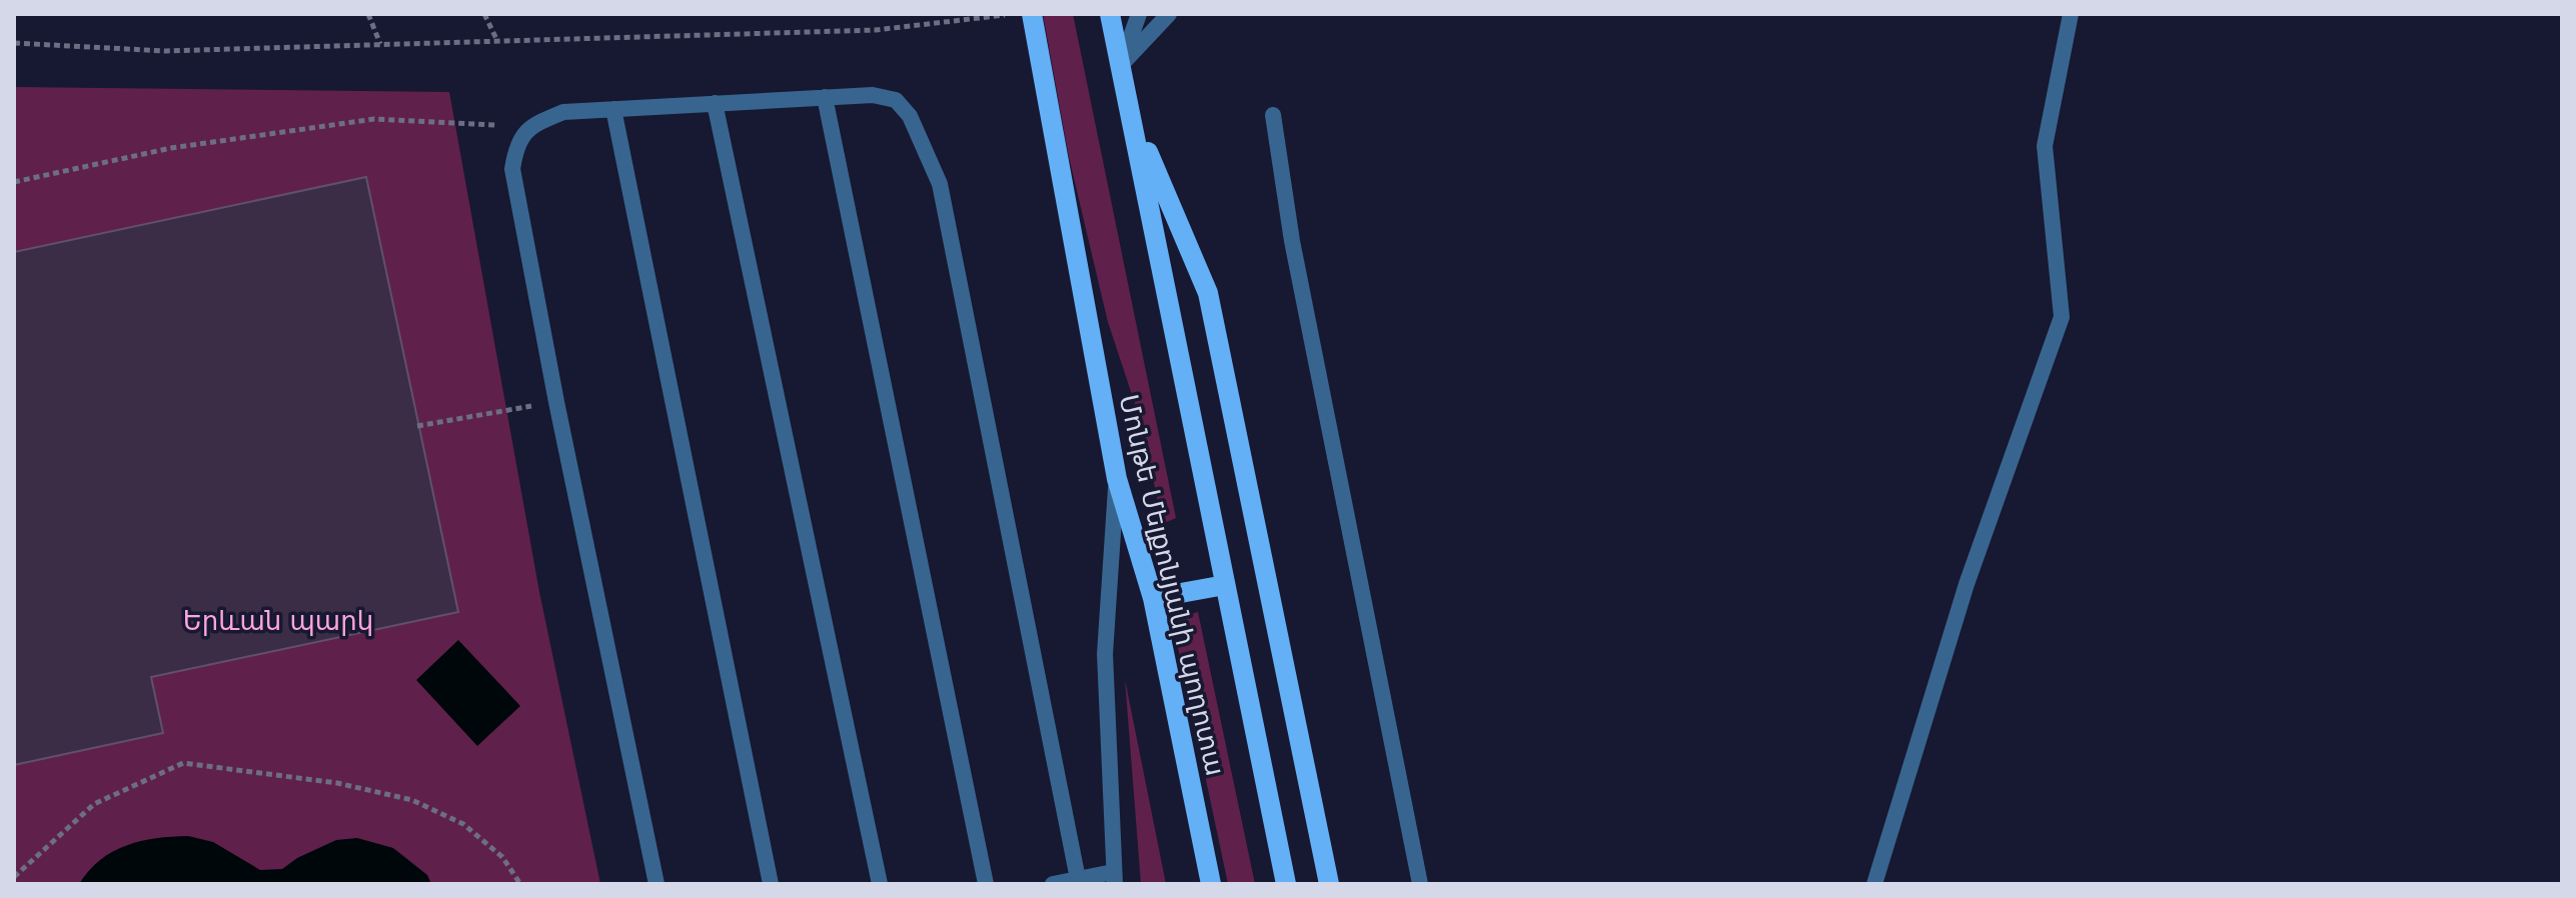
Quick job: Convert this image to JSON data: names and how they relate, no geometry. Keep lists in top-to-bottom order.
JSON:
{
  "streets": {
    "main road": ["Մոնթե Մելքոնյանի պողոտա"]
  },
  "parks": ["Երևան պարկ"]
}
